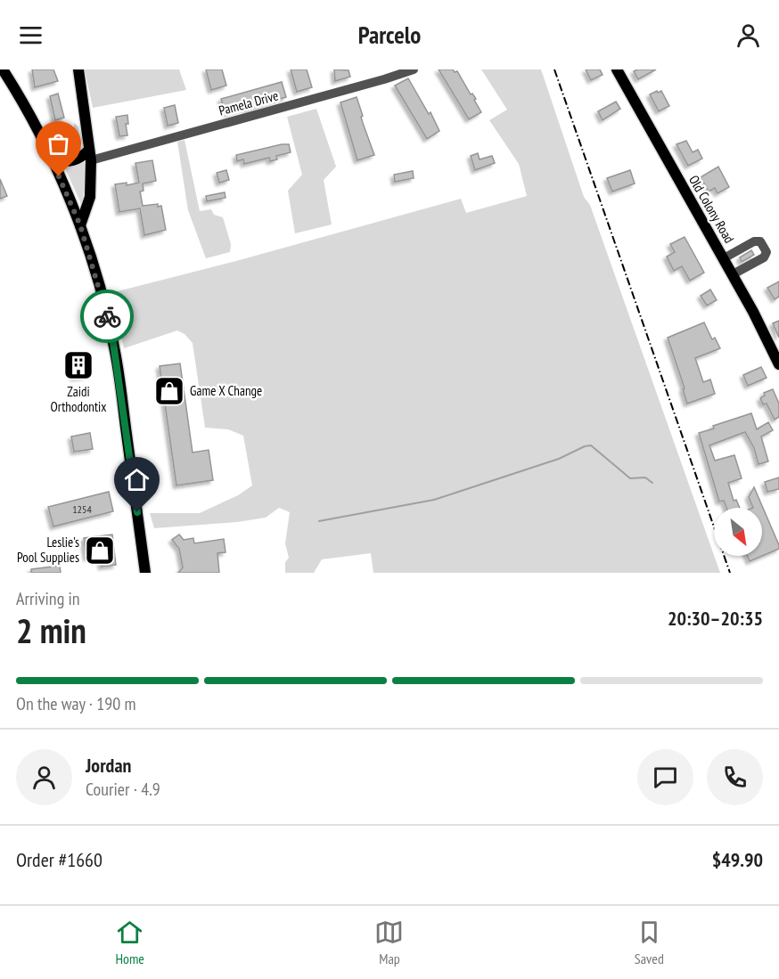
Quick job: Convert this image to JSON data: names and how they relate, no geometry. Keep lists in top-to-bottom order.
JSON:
{
  "streets": {
    "main road": ["Old Colony Road"],
    "street": ["Pamela Drive"]
  },
  "places": {
    "building": ["Zaidi Orthodontix"],
    "shop": ["Game X Change", "Leslie's Pool Supplies"]
  },
  "house_numbers": ["1254"],
  "north": "bottom right",
  "page": {
    "header": "Parcelo",
    "heading": ["2 min", "Arriving in", "20:30–20:35"],
    "panel": [
      "Jordan",
      "Courier · 4.9",
      "Order #1660",
      "$49.90"
    ],
    "bar": "On the way · 190 m",
    "tabs": ["Home", "Map", "Saved"]
  }
}
